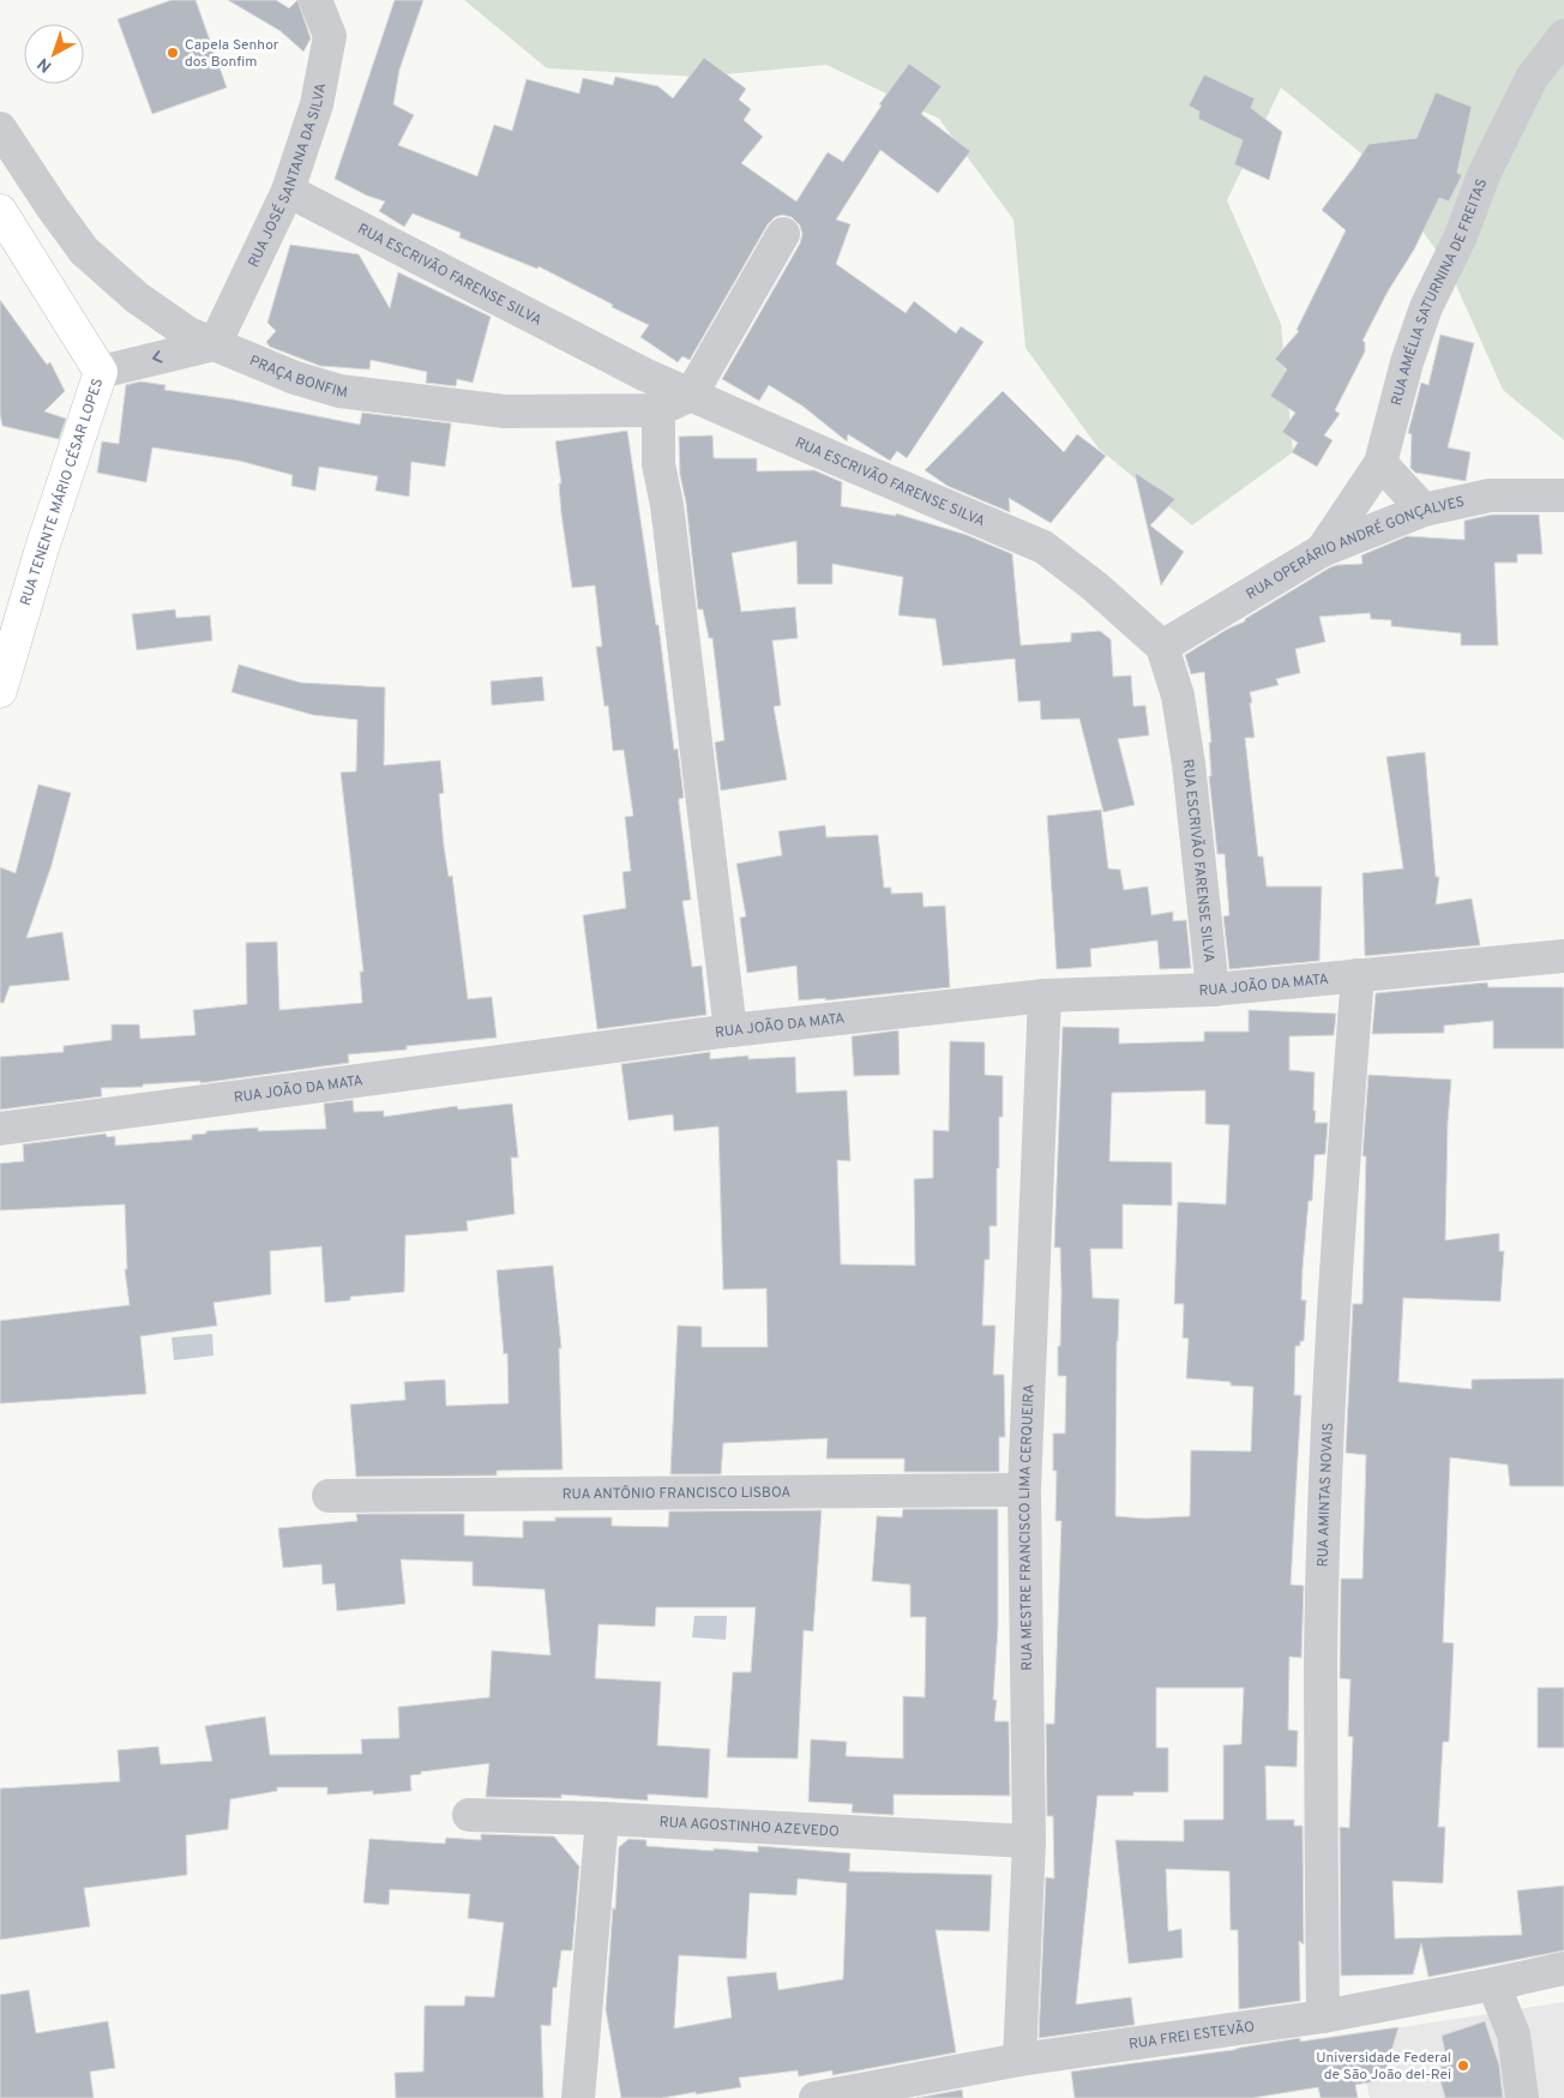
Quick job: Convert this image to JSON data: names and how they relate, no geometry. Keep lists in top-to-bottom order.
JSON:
{
  "streets": {
    "main road": ["RUA TENENTE MÁRIO CÉSAR LOPES"],
    "street": [
      "RUA JOSÉ SANTANA DA SILVA",
      "RUA ESCRIVÃO FARENSE SILVA",
      "RUA AMÉLIA SATURNINA DE FREITAS",
      "PRAÇA BONFIM",
      "RUA OPERÁRIO ANDRÉ GONÇALVES",
      "RUA JOÃO DA MATA",
      "RUA ANTÔNIO FRANCISCO LISBOA",
      "RUA AMINTAS NOVAIS",
      "RUA MESTRE FRANCISCO LIMA CERQUEIRA",
      "RUA AGOSTINHO AZEVEDO",
      "RUA FREI ESTEVÃO"
    ]
  },
  "crossings": [
    ["RUA JOSÉ SANTANA DA SILVA", "RUA ESCRIVÃO FARENSE SILVA"],
    ["RUA JOSÉ SANTANA DA SILVA", "PRAÇA BONFIM"],
    ["RUA ESCRIVÃO FARENSE SILVA", "PRAÇA BONFIM"],
    ["RUA ESCRIVÃO FARENSE SILVA", "RUA OPERÁRIO ANDRÉ GONÇALVES"],
    ["RUA ESCRIVÃO FARENSE SILVA", "RUA JOÃO DA MATA"],
    ["RUA AMÉLIA SATURNINA DE FREITAS", "RUA OPERÁRIO ANDRÉ GONÇALVES"],
    ["RUA JOÃO DA MATA", "RUA AMINTAS NOVAIS"],
    ["RUA JOÃO DA MATA", "RUA MESTRE FRANCISCO LIMA CERQUEIRA"],
    ["RUA ANTÔNIO FRANCISCO LISBOA", "RUA MESTRE FRANCISCO LIMA CERQUEIRA"],
    ["RUA AMINTAS NOVAIS", "RUA FREI ESTEVÃO"],
    ["RUA MESTRE FRANCISCO LIMA CERQUEIRA", "RUA AGOSTINHO AZEVEDO"],
    ["RUA MESTRE FRANCISCO LIMA CERQUEIRA", "RUA FREI ESTEVÃO"]
  ],
  "places": ["Capela Senhor dos Bonfim", "Universidade Federal de São João del-Rei"],
  "north": "bottom left"
}
